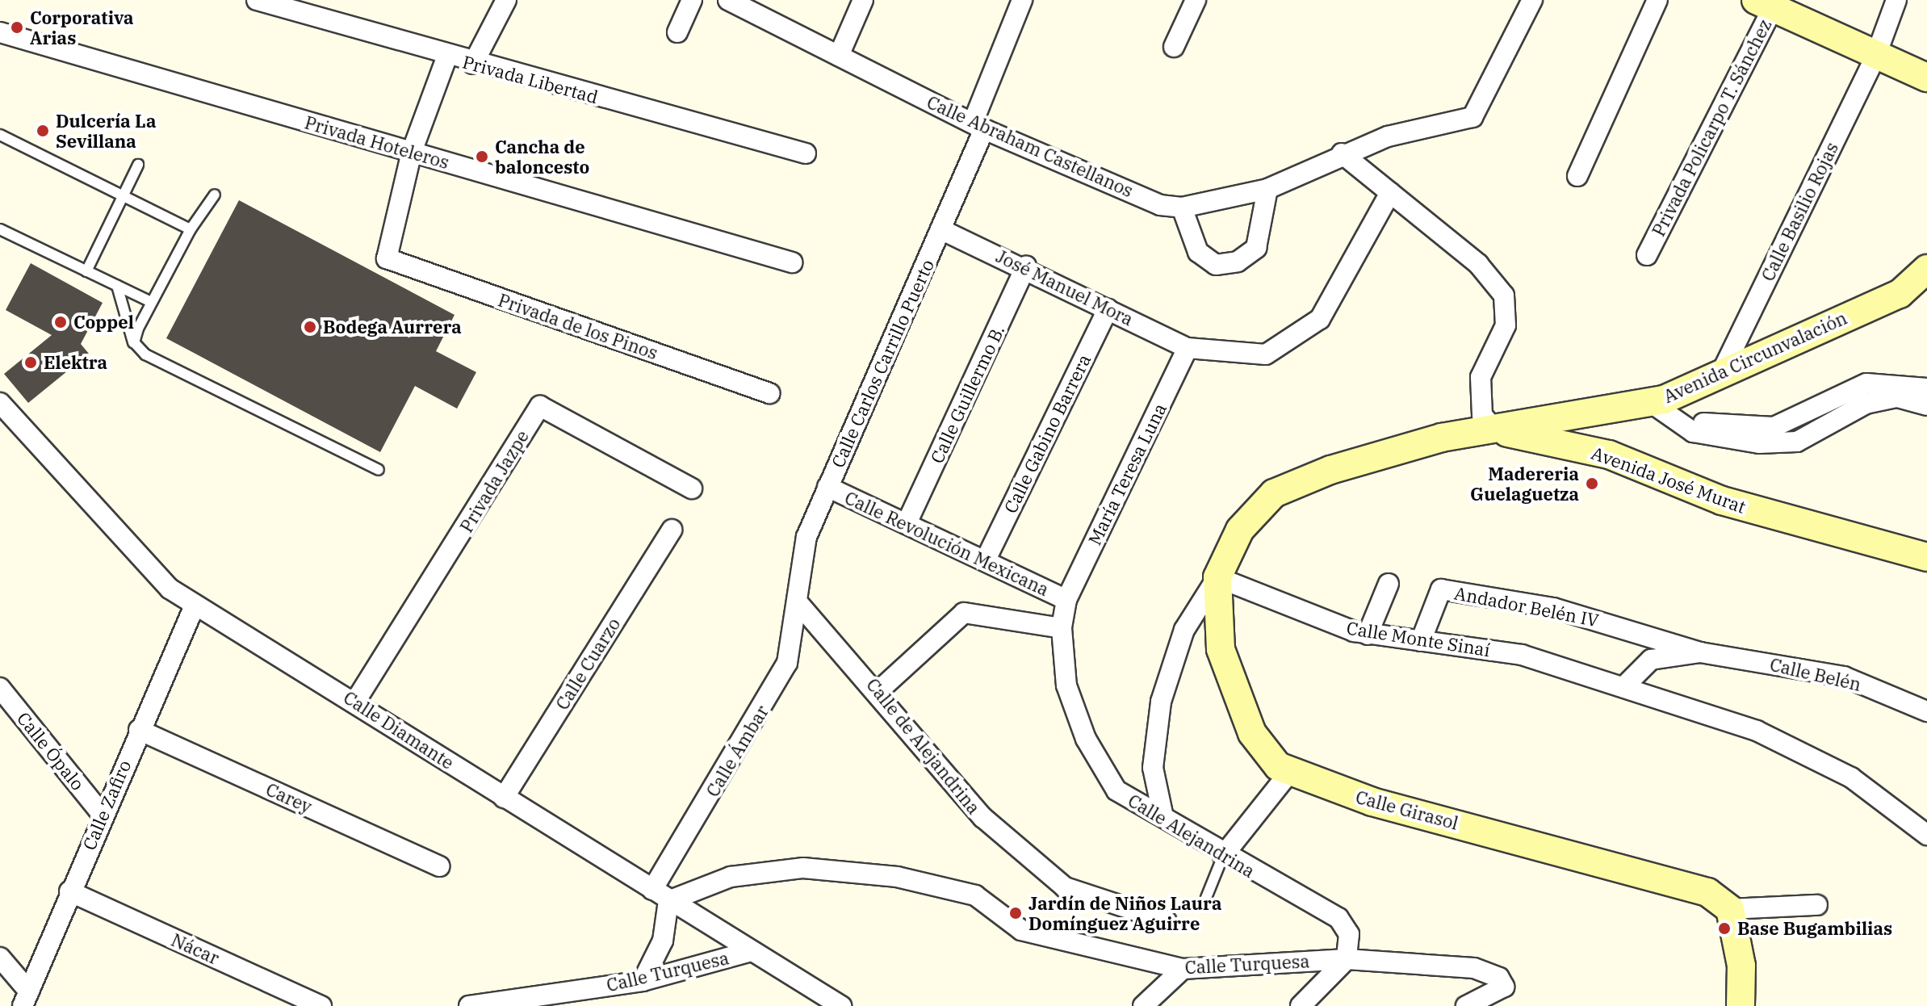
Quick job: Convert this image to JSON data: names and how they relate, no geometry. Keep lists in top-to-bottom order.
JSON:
{
  "streets": {
    "street": [
      "Privada Libertad",
      "Privada Policarpo T. Sánchez",
      "Privada Hoteleros",
      "Calle Abraham Castellanos",
      "Calle Basilio Rojas",
      "José Manuel Mora",
      "Privada de los Pinos",
      "Avenida Circunvalación",
      "Calle Carlos Carrillo Puerto",
      "Calle Guillermo B.",
      "Calle Gabino Barrera",
      "María Teresa Luna",
      "Avenida José Murat",
      "Privada Jazpe",
      "Calle Revolución Mexicana",
      "Andador Belén IV",
      "Calle Monte Sinaí",
      "Calle Cuarzo",
      "Calle Belén",
      "Calle Diamante",
      "Calle de Alejandrina",
      "Calle Ópalo",
      "Calle Ámbar",
      "Carey",
      "Calle Zafiro",
      "Calle Girasol",
      "Calle Alejandrina",
      "Nácar",
      "Calle Turquesa"
    ]
  },
  "crossings": [
    ["Privada Hoteleros", "Privada de los Pinos"],
    ["Calle Abraham Castellanos", "Calle Carlos Carrillo Puerto"],
    ["Calle Basilio Rojas", "Avenida Circunvalación"],
    ["José Manuel Mora", "Calle Carlos Carrillo Puerto"],
    ["José Manuel Mora", "Calle Guillermo B."],
    ["José Manuel Mora", "Calle Gabino Barrera"],
    ["José Manuel Mora", "María Teresa Luna"],
    ["Avenida Circunvalación", "Avenida José Murat"],
    ["Avenida Circunvalación", "Calle Monte Sinaí"],
    ["Avenida Circunvalación", "Calle Girasol"],
    ["Calle Carlos Carrillo Puerto", "Calle Revolución Mexicana"],
    ["Calle Carlos Carrillo Puerto", "Calle de Alejandrina"],
    ["Calle Carlos Carrillo Puerto", "Calle Ámbar"],
    ["Calle Guillermo B.", "Calle Revolución Mexicana"],
    ["Calle Gabino Barrera", "Calle Revolución Mexicana"],
    ["María Teresa Luna", "Calle Revolución Mexicana"],
    ["María Teresa Luna", "Calle Alejandrina"],
    ["Privada Jazpe", "Calle Diamante"],
    ["Calle Revolución Mexicana", "Calle Alejandrina"],
    ["Andador Belén IV", "Calle Monte Sinaí"],
    ["Andador Belén IV", "Calle Belén"],
    ["Calle Monte Sinaí", "Calle Girasol"],
    ["Calle Cuarzo", "Calle Diamante"],
    ["Calle Diamante", "Calle Ámbar"],
    ["Calle Diamante", "Calle Zafiro"],
    ["Calle Diamante", "Calle Turquesa"],
    ["Calle de Alejandrina", "Calle Ámbar"],
    ["Calle Ópalo", "Calle Zafiro"],
    ["Calle Ámbar", "Calle Turquesa"],
    ["Carey", "Calle Zafiro"],
    ["Calle Zafiro", "Nácar"],
    ["Calle Alejandrina", "Calle Turquesa"]
  ],
  "places": [
    "Corporativa Arias",
    "Dulcería La Sevillana",
    "Cancha de baloncesto",
    "Coppel",
    "Bodega Aurrera",
    "Elektra",
    "Madereria Guelaguetza",
    "Jardín de Niños Laura Domínguez Aguirre",
    "Base Bugambilias"
  ]
}
